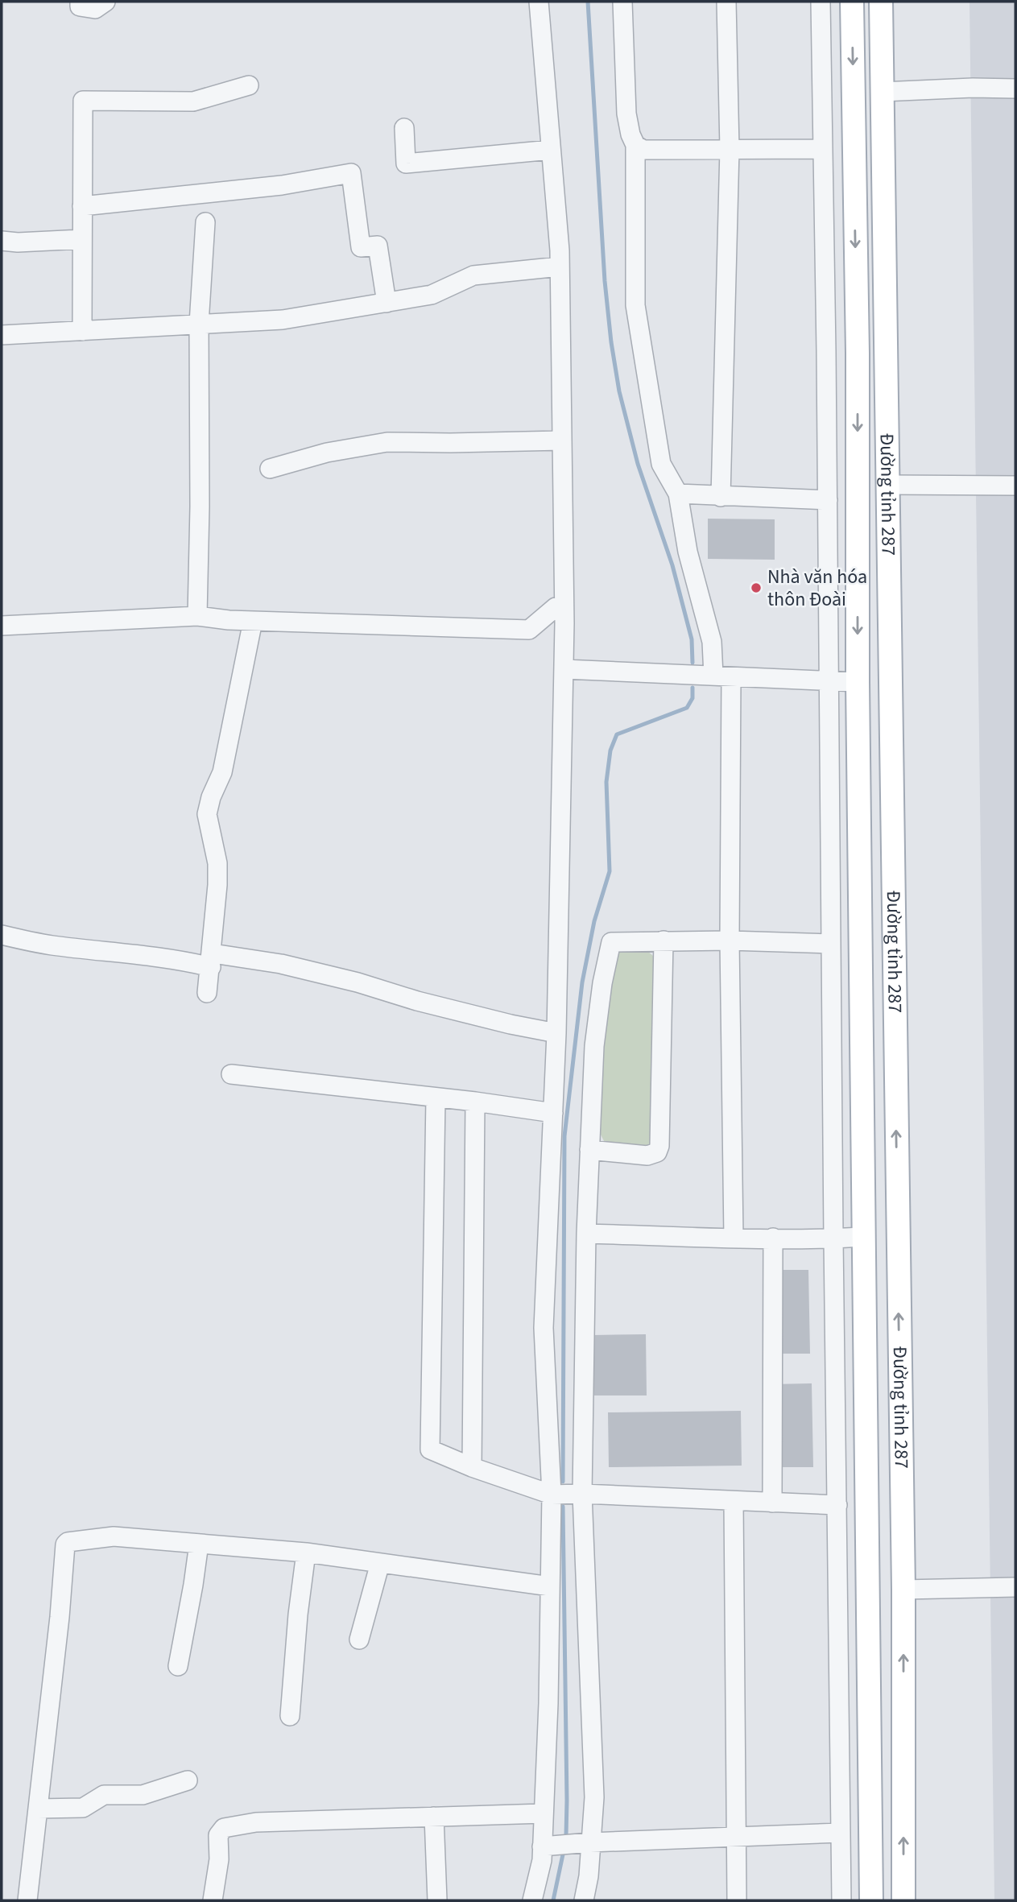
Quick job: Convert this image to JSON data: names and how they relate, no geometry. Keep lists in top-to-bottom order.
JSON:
{
  "streets": {
    "main road": ["Đường tỉnh 287"]
  },
  "places": ["Nhà văn hóa thôn Đoài"]
}
